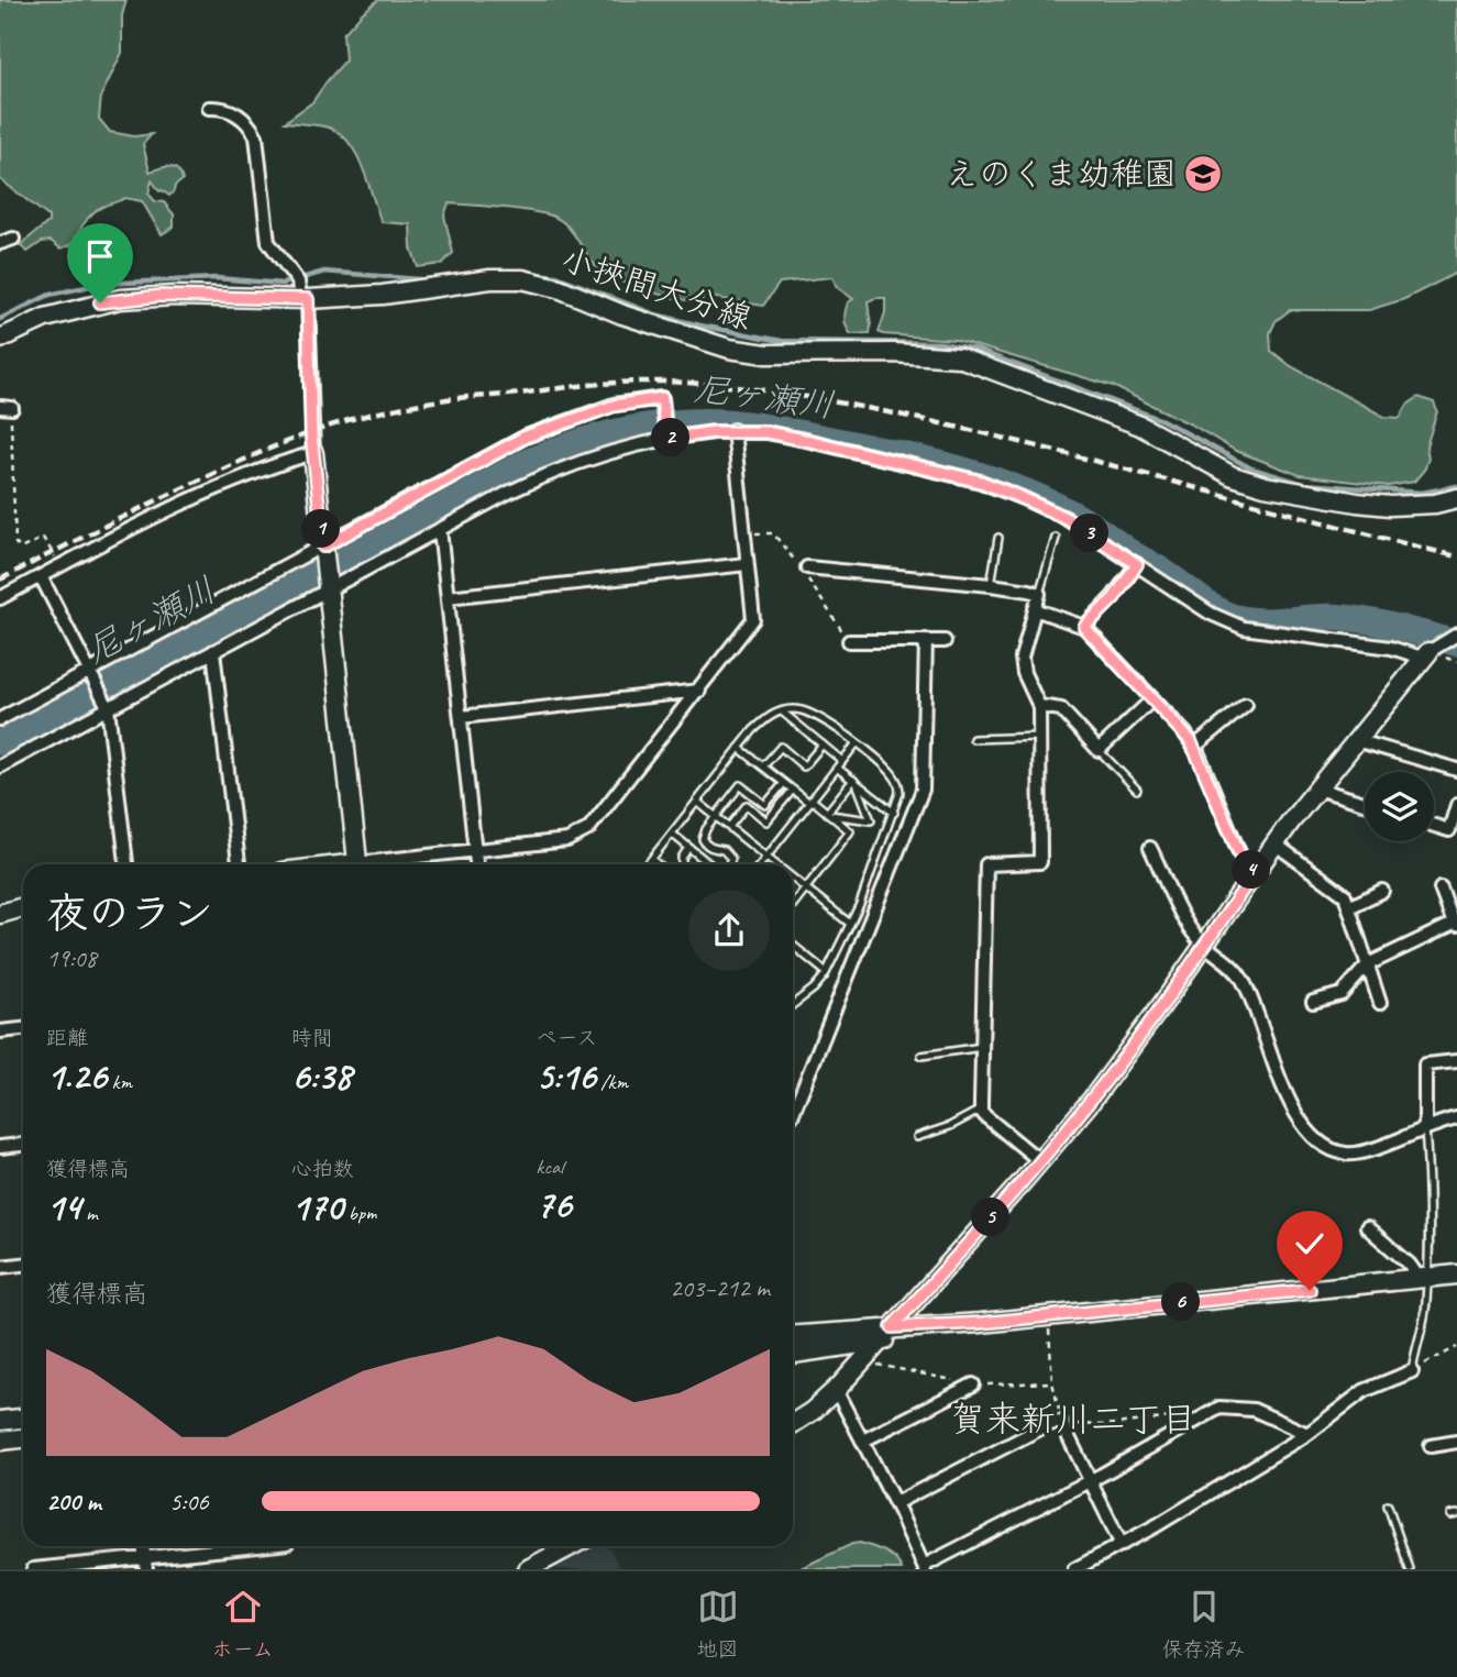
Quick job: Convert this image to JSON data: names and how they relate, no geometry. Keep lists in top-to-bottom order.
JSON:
{
  "streets": {
    "main road": ["小挾間大分線"]
  },
  "districts": ["賀来新川二丁目"],
  "water": ["尼ヶ瀬川"],
  "places": {
    "school or university": ["えのくま幼稚園"]
  },
  "page": {
    "pins": [
      "2",
      "1",
      "3",
      "4",
      "5",
      "6"
    ],
    "heading": ["夜のラン", "19:08"],
    "stats": [
      ["距離", "1.26 km"],
      ["時間", "6:38"],
      ["ペース", "5:16 /km"],
      ["獲得標高", "14 m"],
      ["心拍数", "170 bpm"],
      ["kcal", "76"]
    ],
    "chart": ["獲得標高", "203–212 m"],
    "list": [
      {
        "name": "200 m",
        "note": "5:06"
      }
    ],
    "tabs": ["ホーム", "地図", "保存済み"]
  }
}
